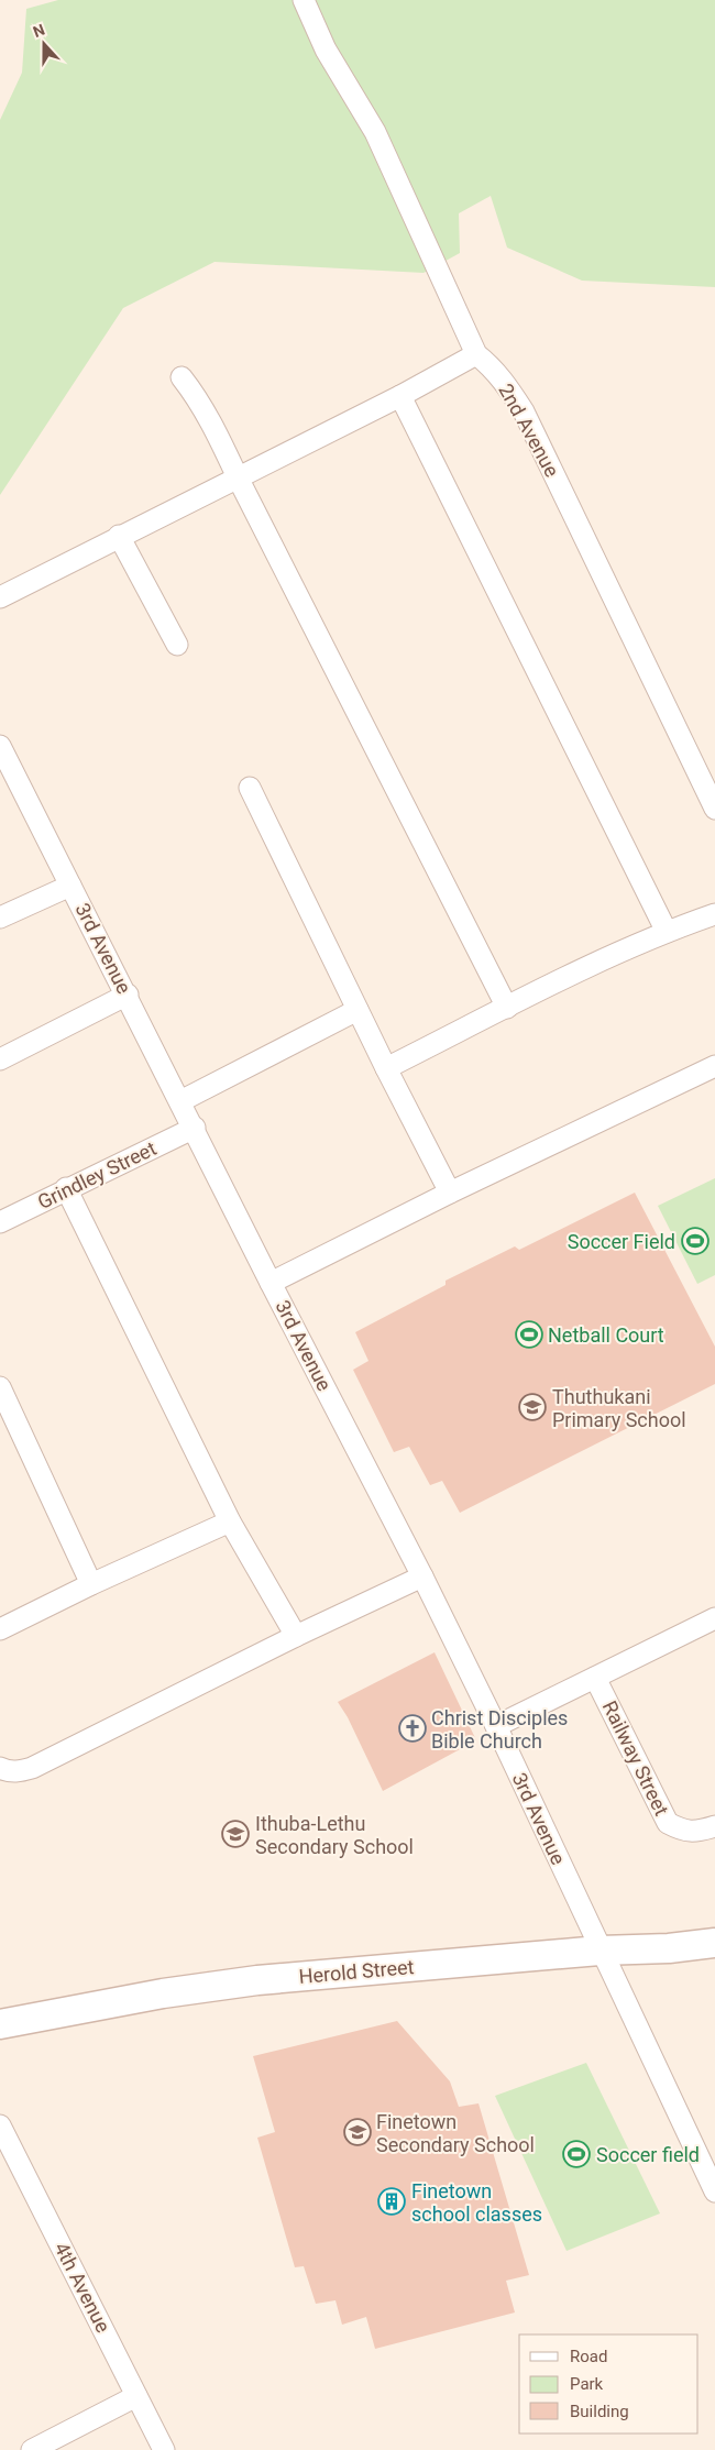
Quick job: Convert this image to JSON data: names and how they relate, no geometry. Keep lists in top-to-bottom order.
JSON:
{
  "streets": {
    "street": [
      "2nd Avenue",
      "3rd Avenue",
      "Grindley Street",
      "Railway Street",
      "Herold Street",
      "4th Avenue"
    ]
  },
  "crossings": [
    ["3rd Avenue", "Grindley Street"],
    ["3rd Avenue", "Herold Street"]
  ],
  "places": {
    "sports": ["Soccer Field", "Netball Court", "Soccer field"],
    "school or university": ["Thuthukani Primary School", "Ithuba-Lethu Secondary School", "Finetown Secondary School"],
    "church": ["Christ Disciples Bible Church"],
    "building": ["Finetown school classes"]
  },
  "legend": ["Road", "Park", "Building"],
  "north": "top"
}
